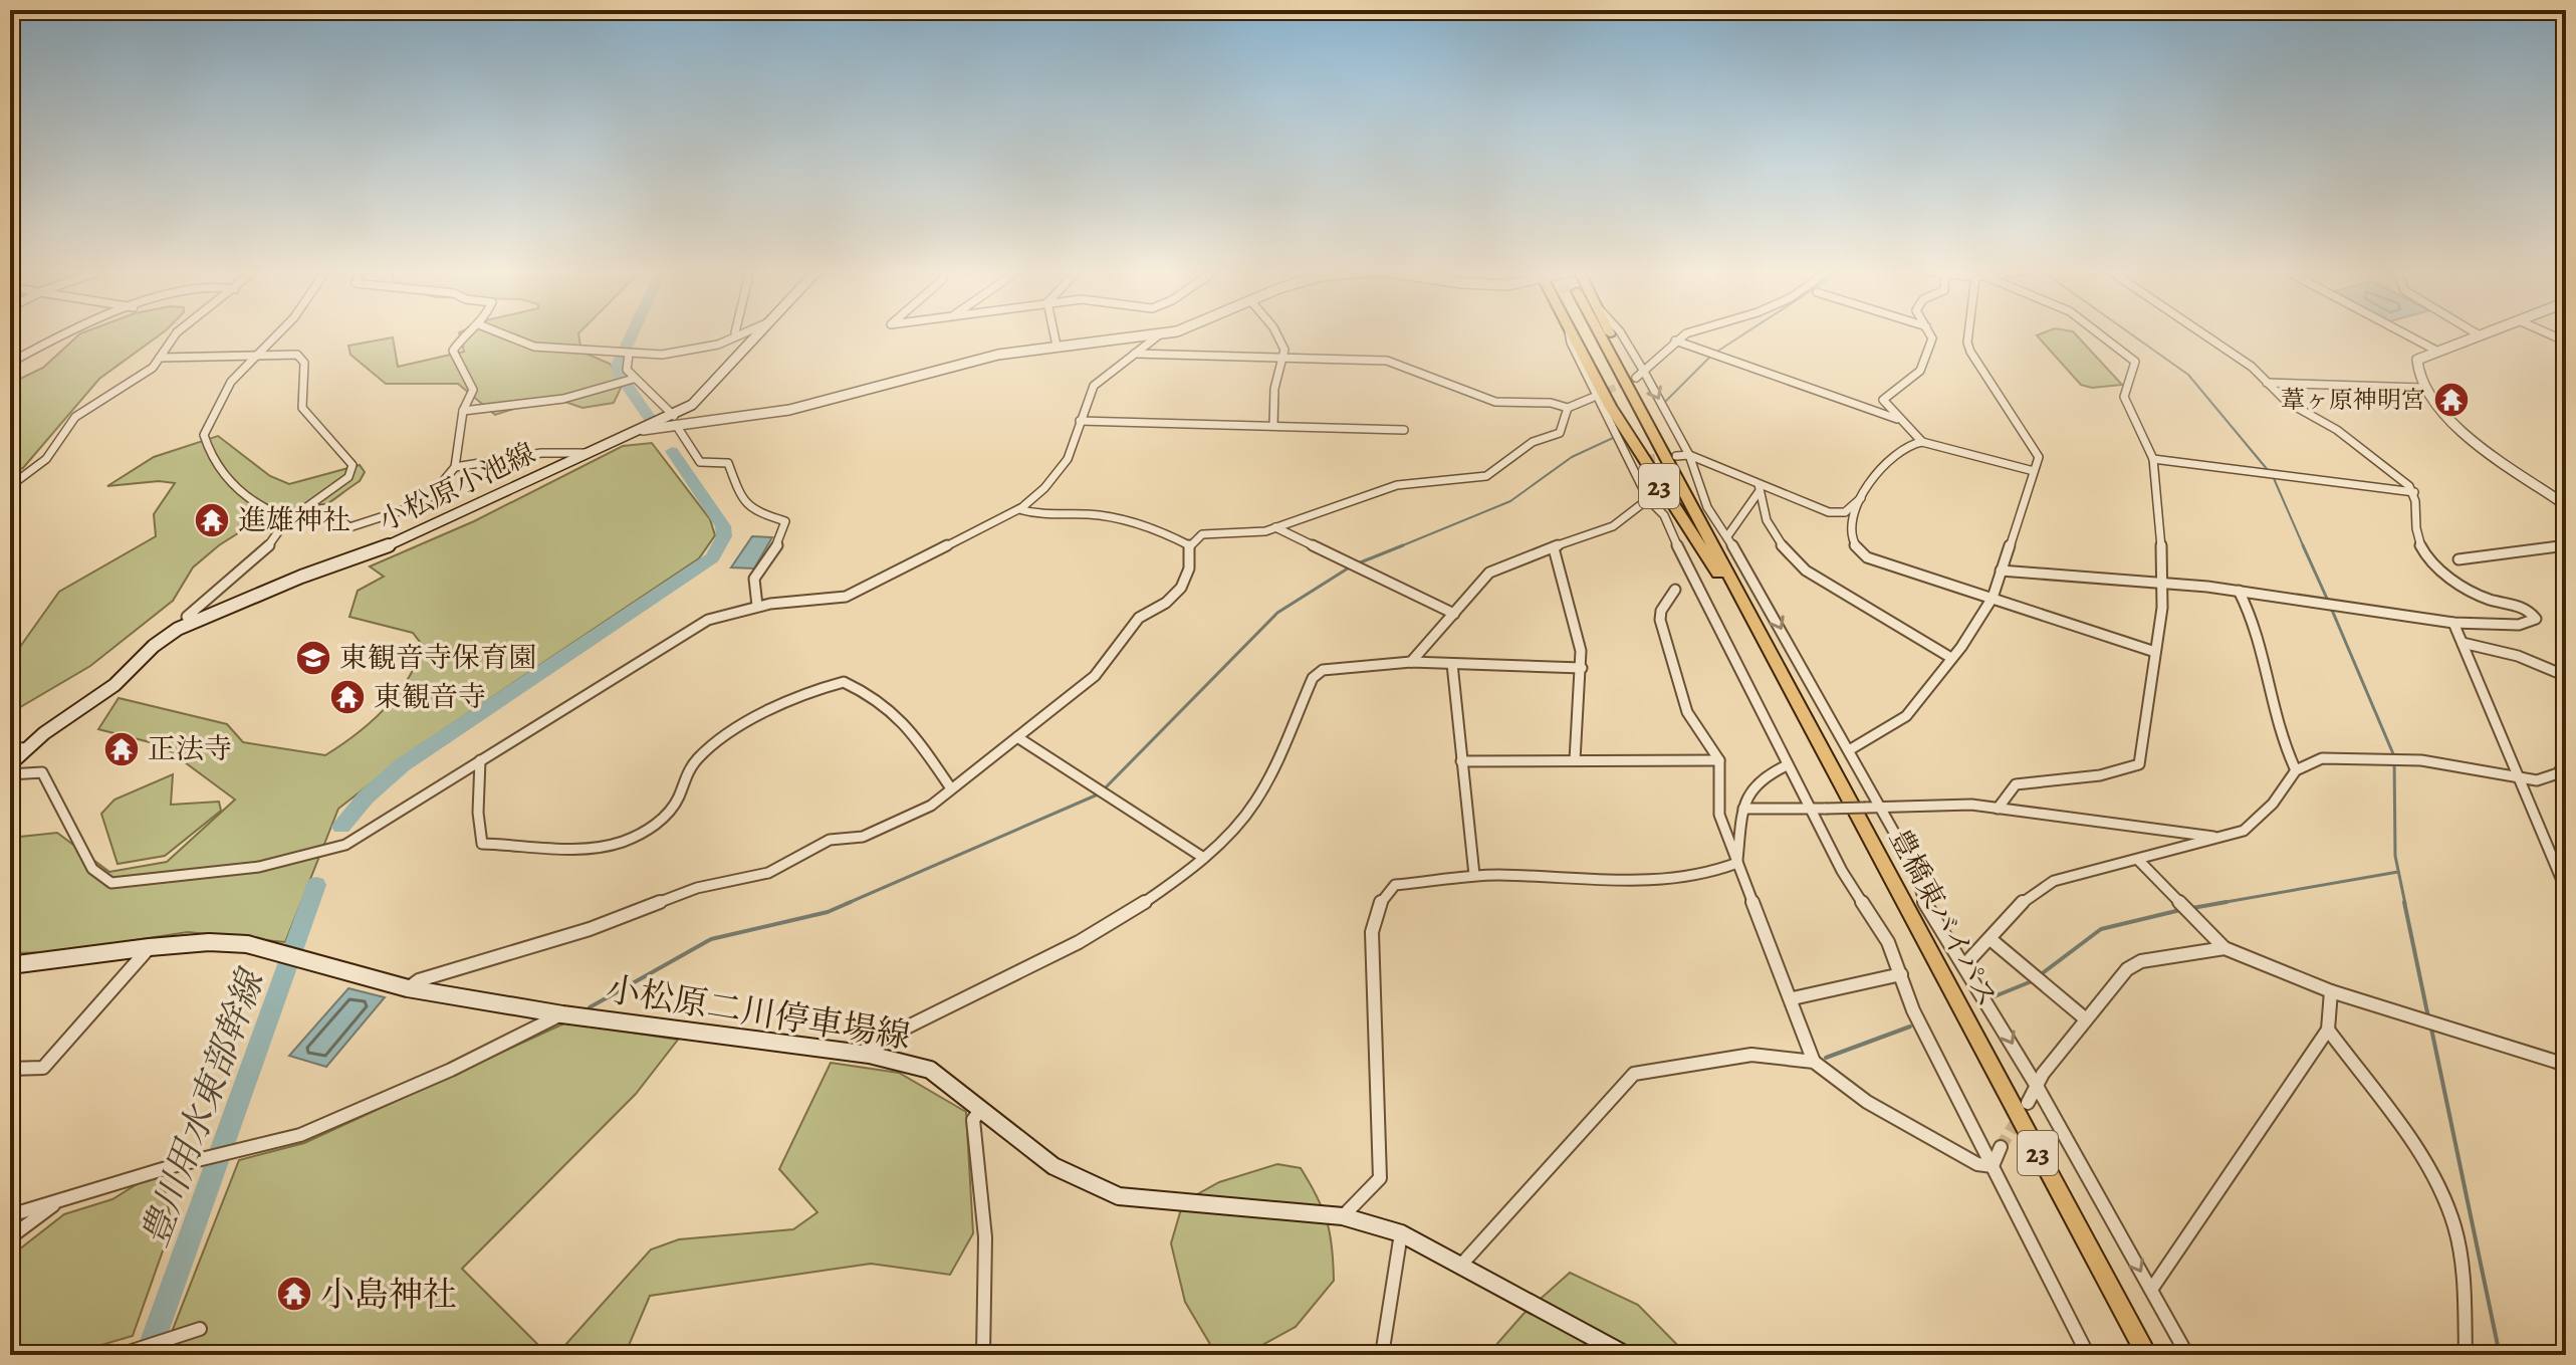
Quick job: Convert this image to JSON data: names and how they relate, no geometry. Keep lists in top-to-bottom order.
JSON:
{
  "streets": {
    "highway": ["23", "豊橋東バイパス"],
    "main road": ["小松原小池線", "小松原二川停車場線"]
  },
  "crossings": [
    ["23", "豊橋東バイパス"]
  ],
  "water": ["豊川用水東部幹線"],
  "places": {
    "temple": [
      "葦ヶ原神明宮",
      "進雄神社",
      "東観音寺",
      "正法寺",
      "小島神社"
    ],
    "school or university": ["東観音寺保育園"]
  }
}
